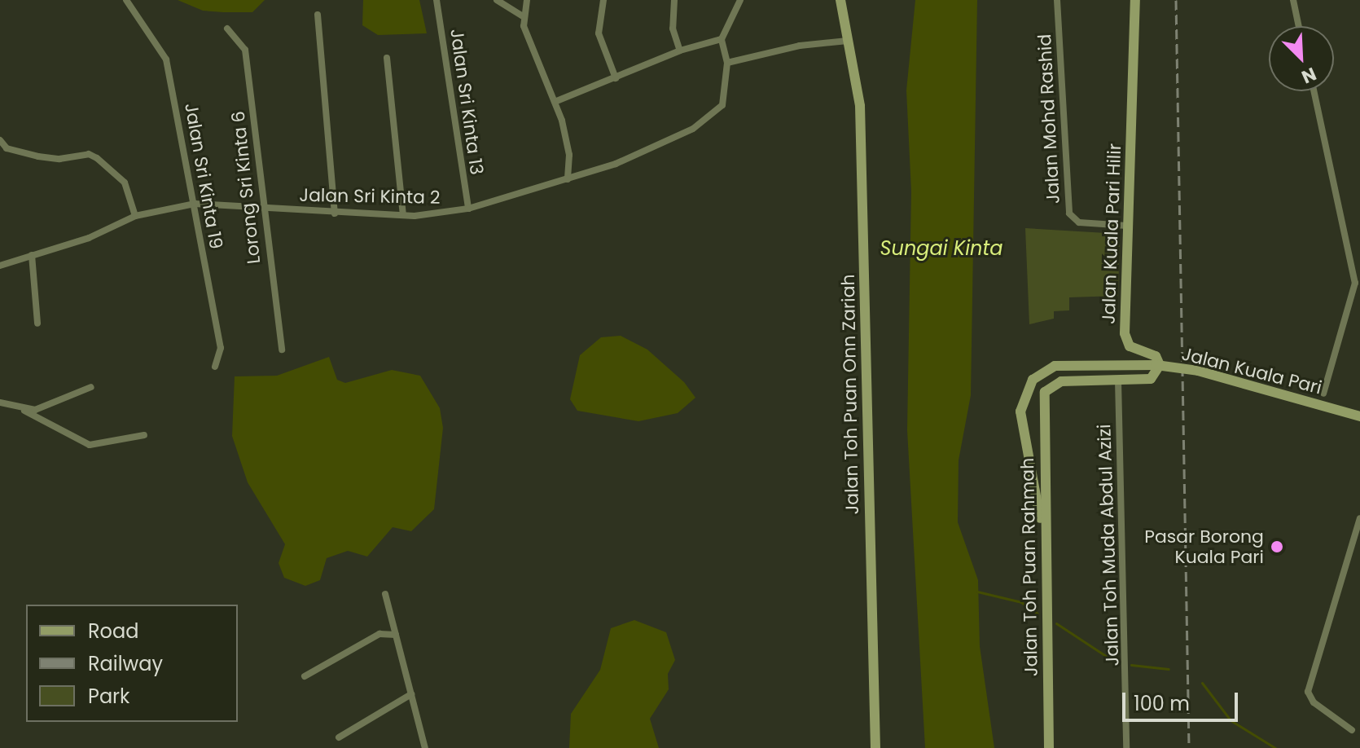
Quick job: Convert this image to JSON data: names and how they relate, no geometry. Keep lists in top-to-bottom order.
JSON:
{
  "streets": {
    "street": [
      "Jalan Sri Kinta 13",
      "Jalan Mohd Rashid",
      "Jalan Sri Kinta 19",
      "Lorong Sri Kinta 6",
      "Jalan Sri Kinta 2",
      "Jalan Kuala Pari Hilir",
      "Jalan Kuala Pari",
      "Jalan Toh Puan Onn Zariah",
      "Jalan Toh Muda Abdul Azizi",
      "Jalan Toh Puan Rahmah"
    ]
  },
  "crossings": [
    ["Jalan Sri Kinta 13", "Jalan Sri Kinta 2"],
    ["Jalan Mohd Rashid", "Jalan Kuala Pari Hilir"],
    ["Jalan Sri Kinta 19", "Jalan Sri Kinta 2"],
    ["Lorong Sri Kinta 6", "Jalan Sri Kinta 2"],
    ["Jalan Kuala Pari Hilir", "Jalan Toh Muda Abdul Azizi"],
    ["Jalan Kuala Pari Hilir", "Jalan Toh Puan Rahmah"]
  ],
  "water": ["Sungai Kinta"],
  "places": ["Pasar Borong Kuala Pari"],
  "legend": ["Road", "Railway", "Park"],
  "scale_bar": "100 m",
  "north": "bottom right"
}
